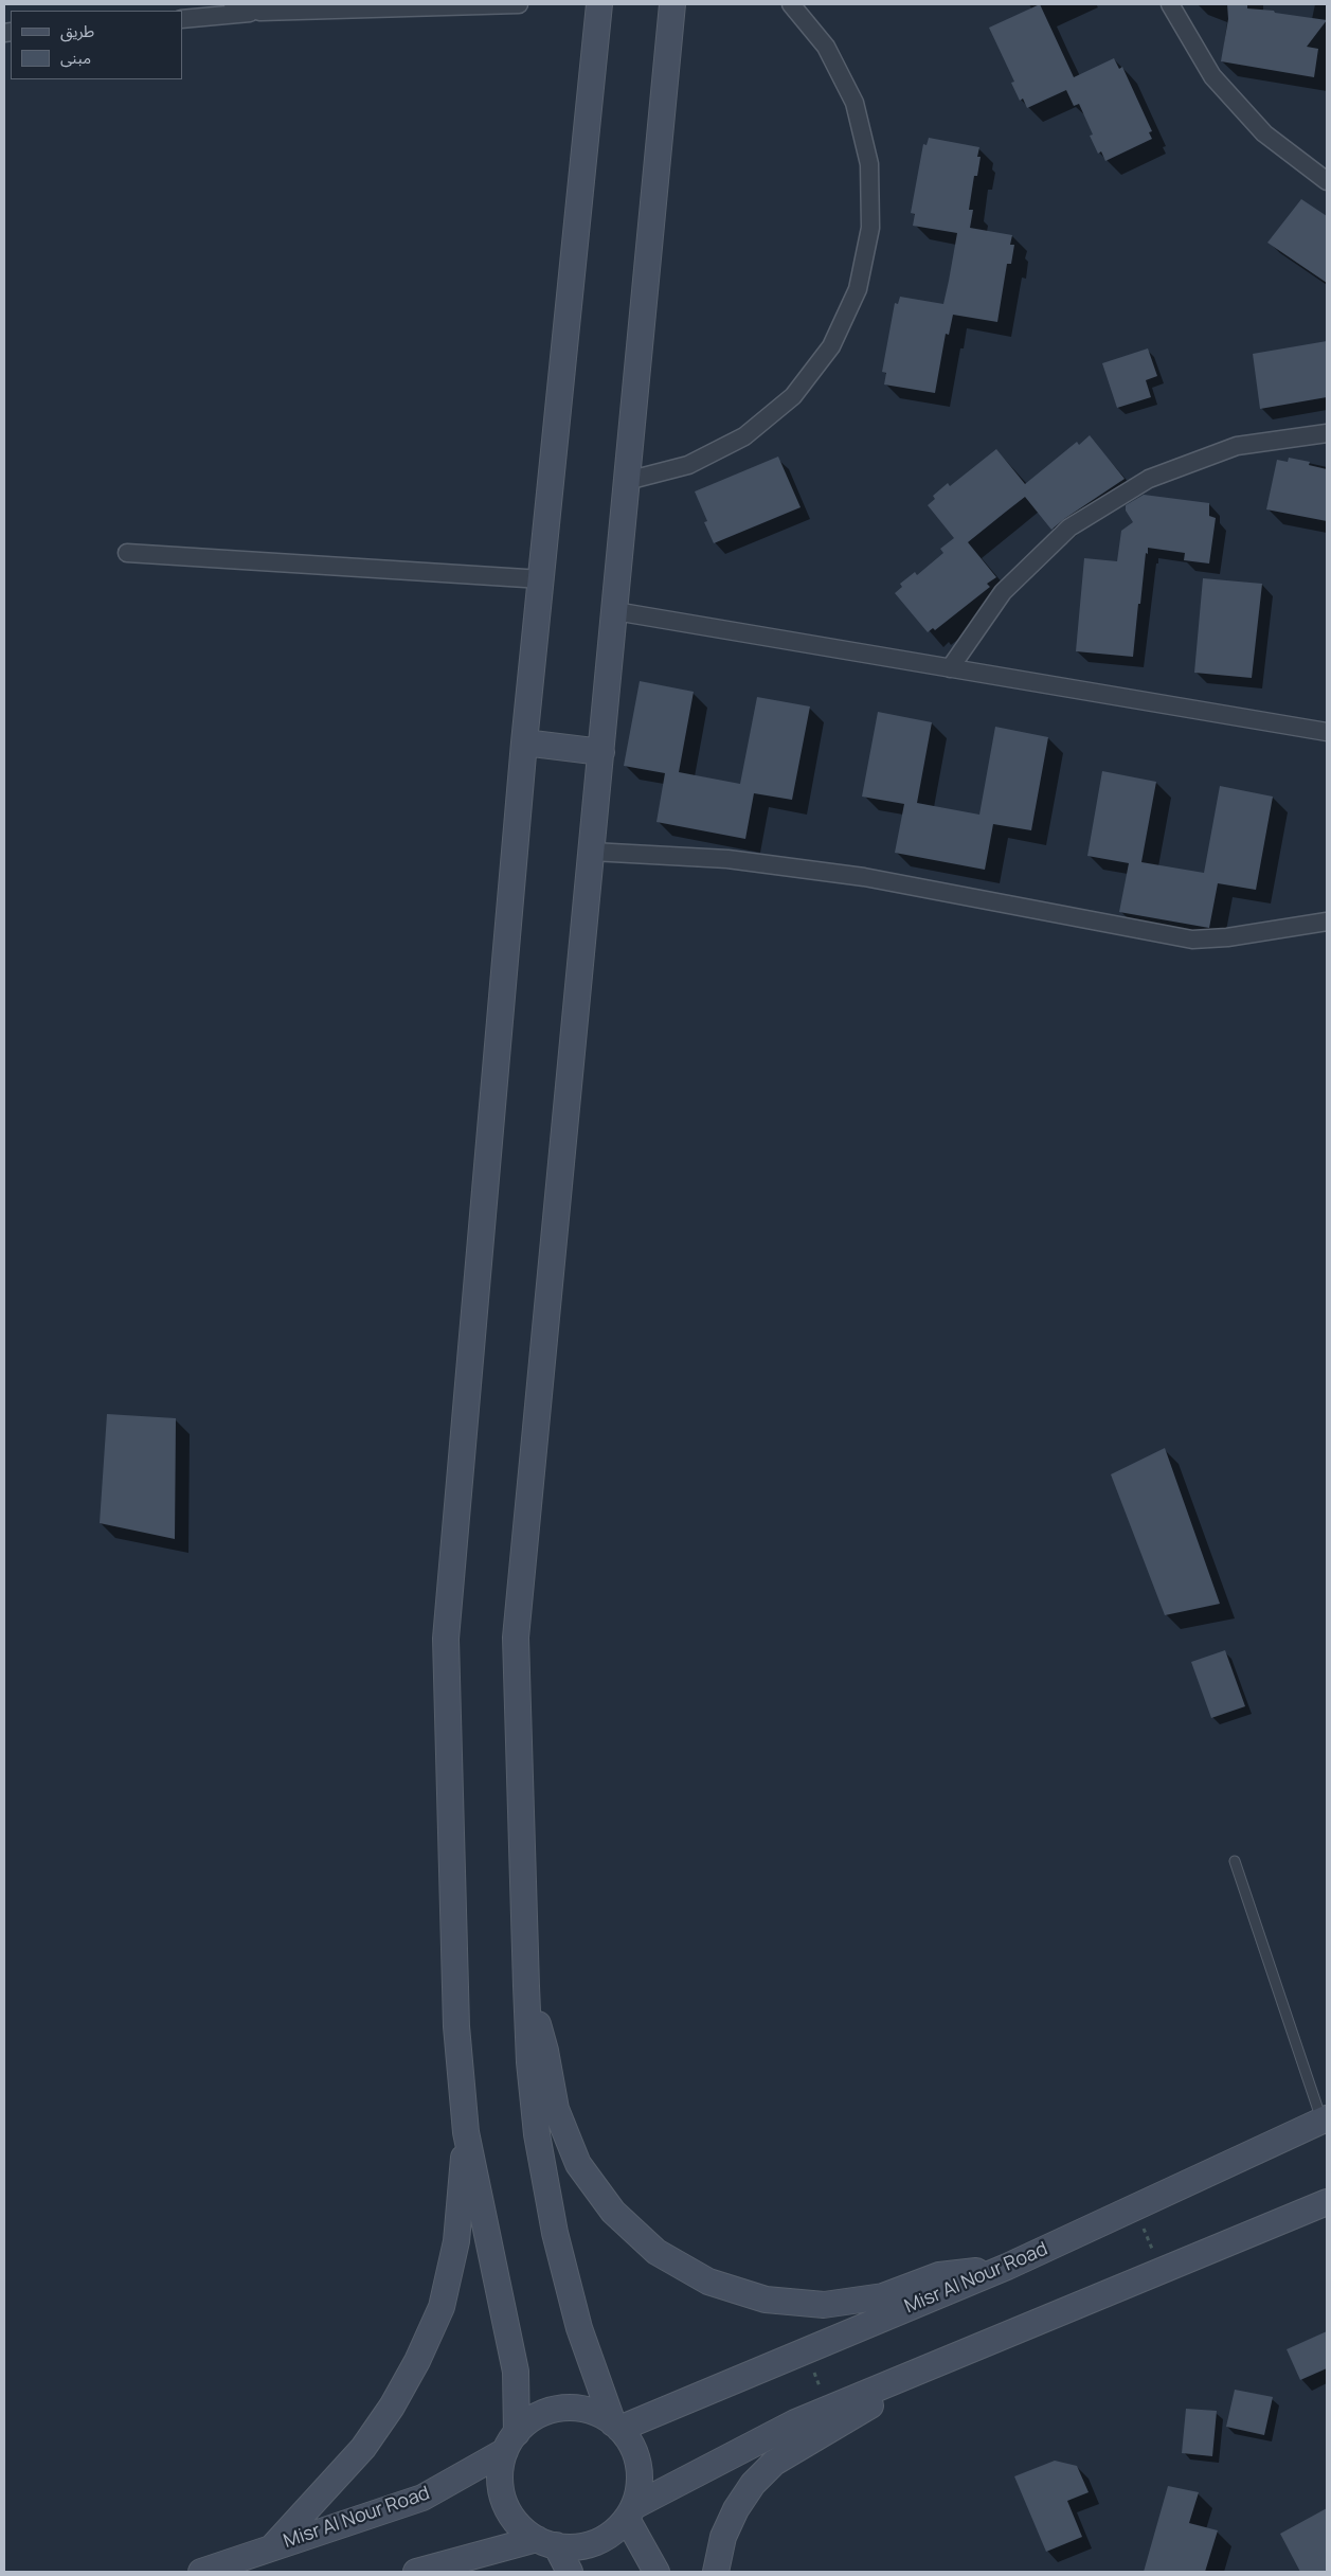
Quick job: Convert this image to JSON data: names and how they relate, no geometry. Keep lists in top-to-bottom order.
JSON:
{
  "streets": {
    "street": ["Misr Al Nour Road"]
  },
  "legend": ["طريق", "مبنى"]
}
